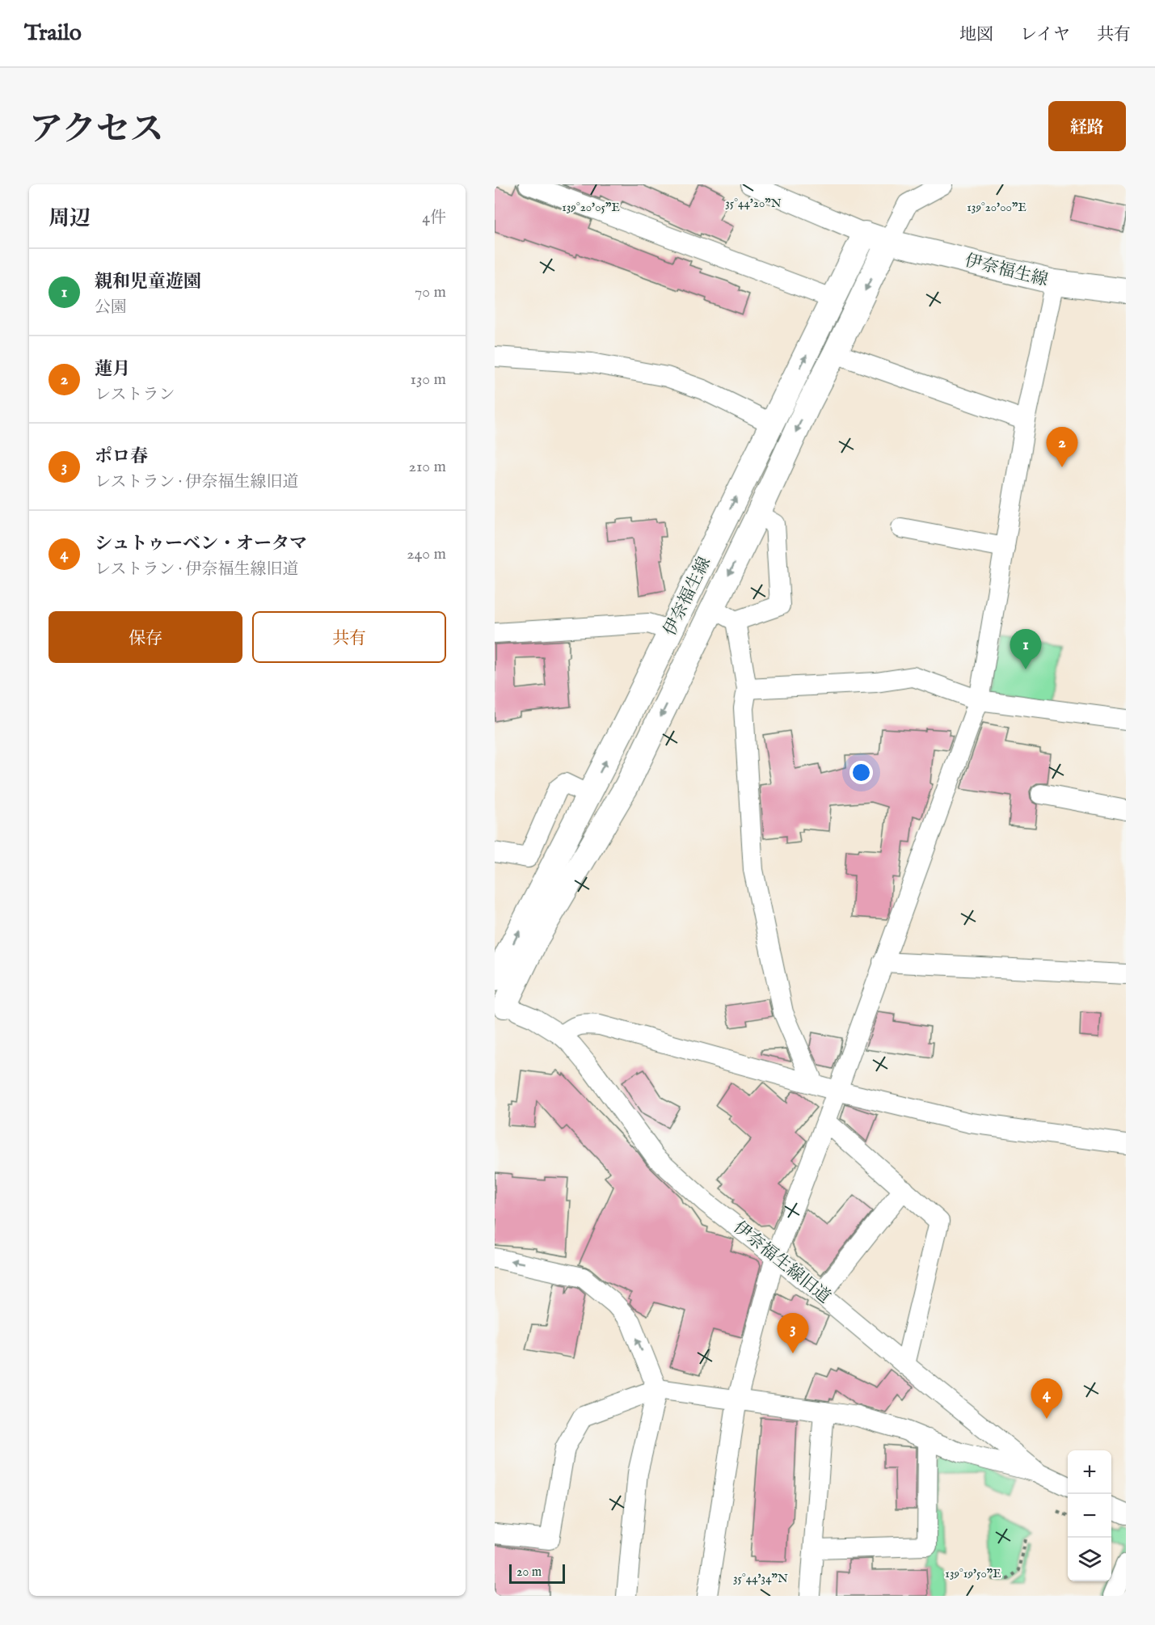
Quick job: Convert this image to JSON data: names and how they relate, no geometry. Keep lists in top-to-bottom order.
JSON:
{
  "streets": {
    "main road": ["伊奈福生線"],
    "street": ["伊奈福生線旧道"]
  },
  "crossings": [
    ["伊奈福生線", "伊奈福生線旧道"]
  ],
  "scale_bar": "20 m",
  "page": {
    "header": "Trailo",
    "nav": ["地図", "レイヤ", "共有"],
    "title": "アクセス",
    "buttons": [
      "経路",
      ["保存", "共有"]
    ],
    "heading": ["周辺", "4件"],
    "list": [
      {
        "mark": "1",
        "name": "親和児童遊園",
        "note": "公園",
        "value": "70 m"
      },
      {
        "mark": "2",
        "name": "蓮月",
        "note": "レストラン",
        "value": "130 m"
      },
      {
        "mark": "3",
        "name": "ポロ春",
        "note": "レストラン · 伊奈福生線旧道",
        "value": "210 m"
      },
      {
        "mark": "4",
        "name": "シュトゥーベン・オータマ",
        "note": "レストラン · 伊奈福生線旧道",
        "value": "240 m"
      }
    ],
    "pins": [
      "2",
      "1",
      "3",
      "4"
    ],
    "map_buttons": ["+", "−"],
    "scale": "20 m"
  },
  "coordinates": [
    "35°44'20\"N",
    "139°20'05\"E",
    "139°20'00\"E",
    "139°19'50\"E",
    "35°44'34\"N"
  ]
}
